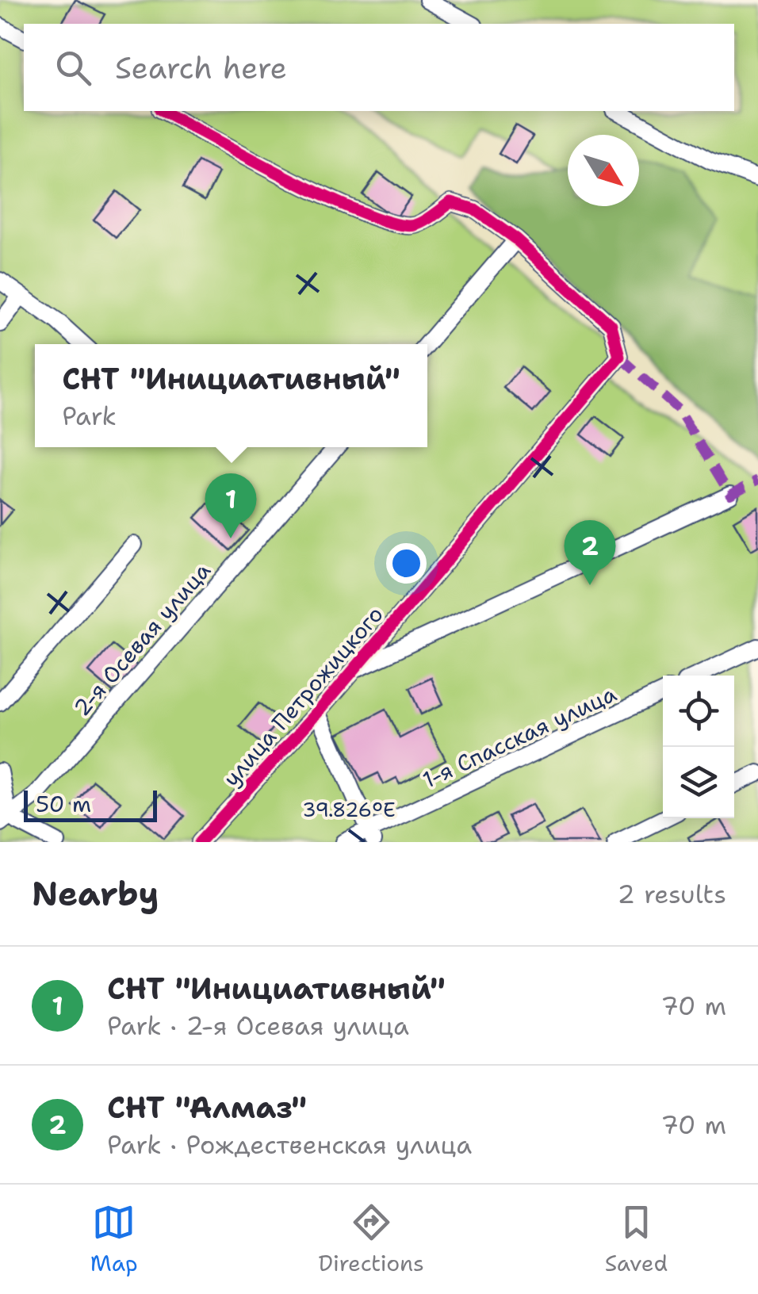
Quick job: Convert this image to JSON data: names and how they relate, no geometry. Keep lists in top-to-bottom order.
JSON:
{
  "streets": {
    "street": ["2-я Осевая улица", "улица Петрожицкого", "1-я Спасская улица"]
  },
  "scale_bar": "50 m",
  "north": "bottom right",
  "page": {
    "search": "Search here",
    "popup": ["СНТ \"Инициативный\"", "Park"],
    "pins": ["1", "2"],
    "scale": "50 m",
    "heading": ["Nearby", "2 results"],
    "list": [
      {
        "mark": "1",
        "name": "СНТ \"Инициативный\"",
        "note": "Park · 2-я Осевая улица",
        "value": "70 m"
      },
      {
        "mark": "2",
        "name": "СНТ \"Алмаз\"",
        "note": "Park · Рождественская улица",
        "value": "70 m"
      }
    ],
    "nav": ["Map", "Directions", "Saved"]
  },
  "coordinates": ["39.826°E"]
}
